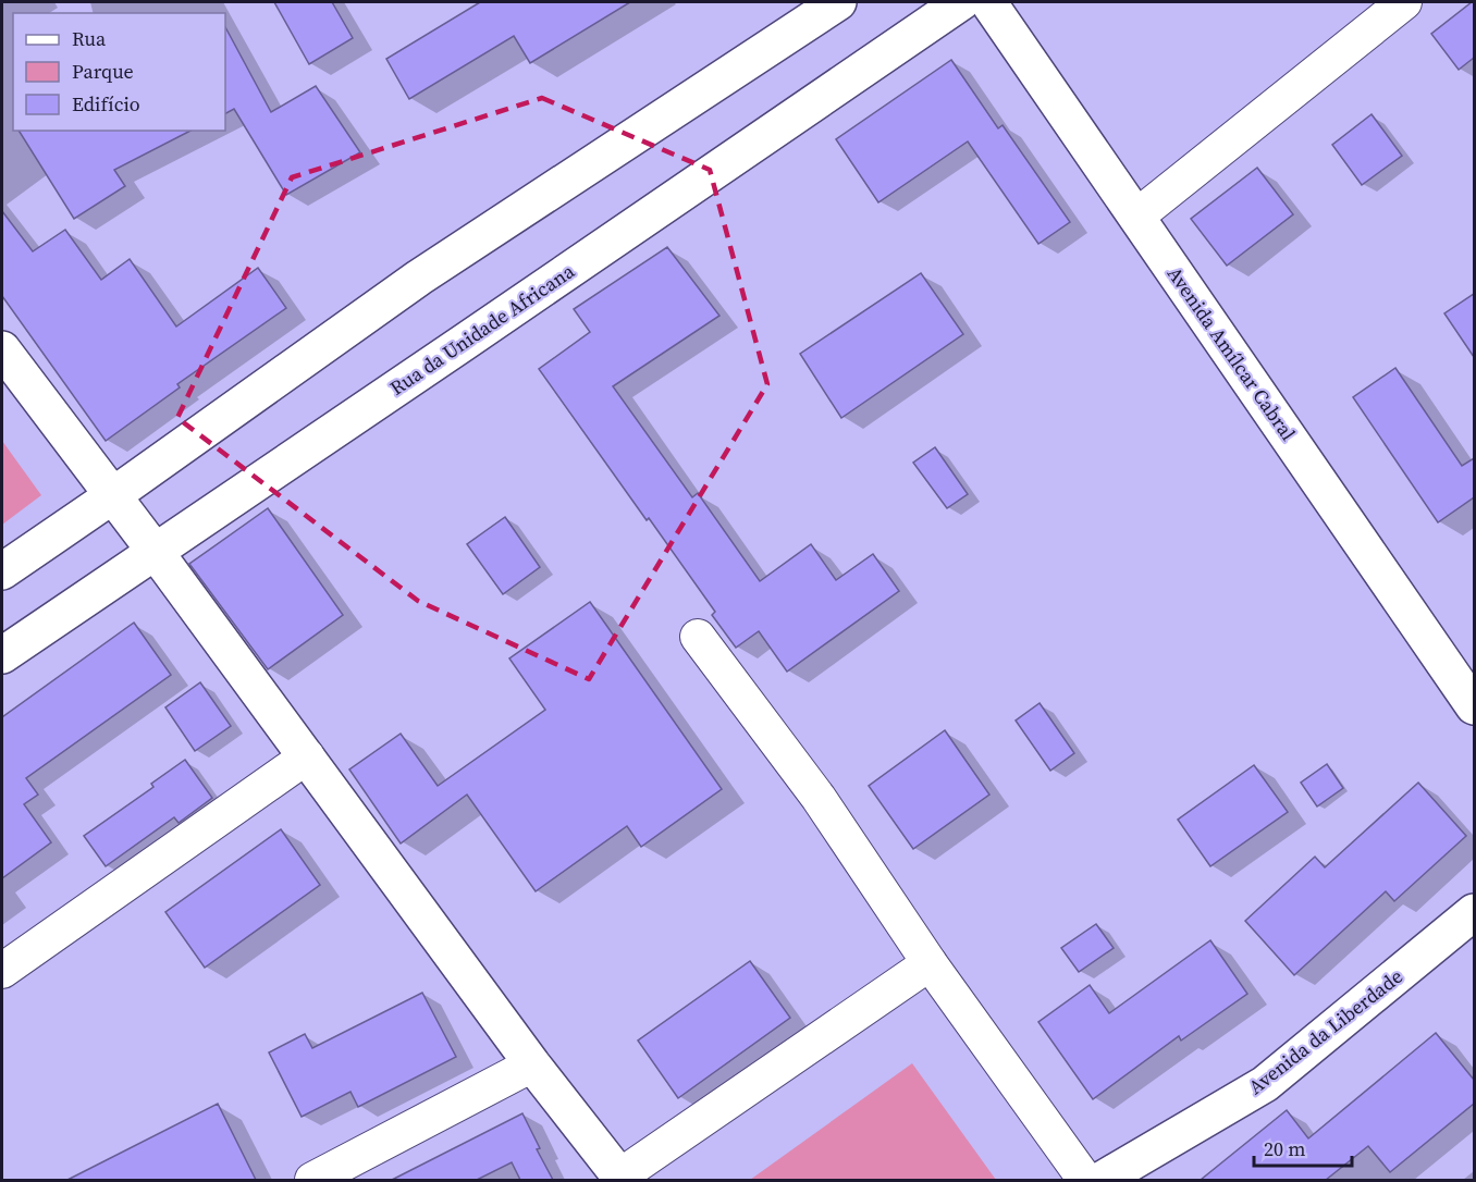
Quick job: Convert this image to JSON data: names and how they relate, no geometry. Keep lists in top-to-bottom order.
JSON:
{
  "streets": {
    "street": ["Rua da Unidade Africana", "Avenida Amílcar Cabral", "Avenida da Liberdade"]
  },
  "legend": ["Rua", "Parque", "Edifício"],
  "scale_bar": "20 m"
}
